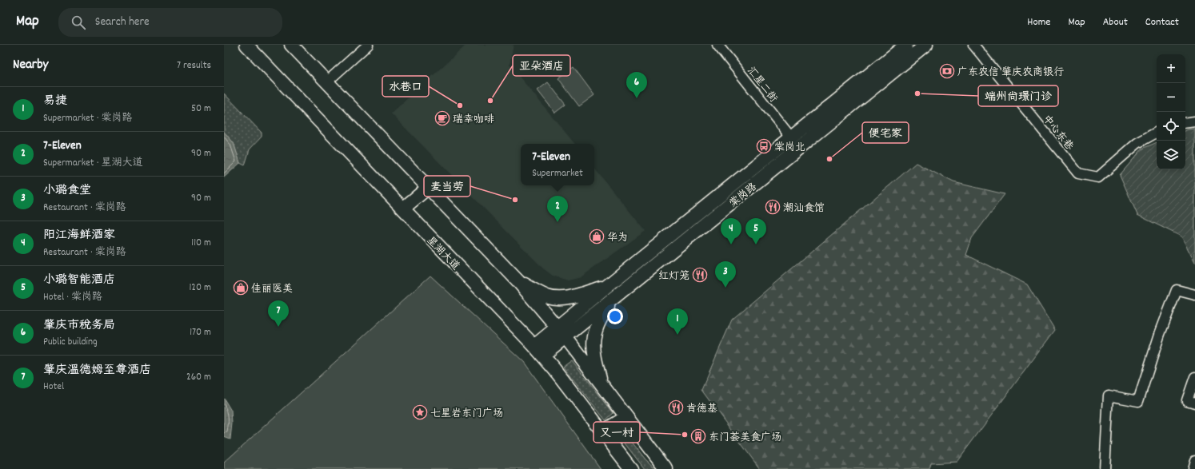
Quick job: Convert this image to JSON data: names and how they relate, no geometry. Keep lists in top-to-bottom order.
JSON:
{
  "streets": {
    "main road": ["棠岗路", "星湖大道"],
    "street": ["汇星二街", "中心东巷"]
  },
  "crossings": [
    ["汇星二街", "棠岗路"],
    ["棠岗路", "星湖大道"]
  ],
  "places": {
    "bank": ["广东农信 肇庆农商银行"],
    "other": [
      "端州尚璟门诊",
      "亚朵酒店",
      "水巷口",
      "便宅家",
      "麦当劳",
      "又一村"
    ],
    "cafe": ["瑞幸咖啡"],
    "bus stop": ["棠岗北"],
    "restaurant": ["潮汕食馆", "红灯笼", "肯德基"],
    "shop": ["华为", "佳丽医美"],
    "place": ["七星岩东门广场"],
    "building": ["东门荟美食广场"]
  },
  "page": {
    "header": "Map",
    "search": "Search here",
    "nav": [
      "Home",
      "Map",
      "About",
      "Contact"
    ],
    "heading": ["Nearby", "7 results"],
    "map_buttons": ["+", "−"],
    "pins": [
      "6",
      "2",
      "4",
      "5",
      "3",
      "7",
      "1"
    ],
    "list": [
      {
        "mark": "1",
        "name": "易捷",
        "note": "Supermarket · 棠岗路",
        "value": "50 m"
      },
      {
        "mark": "2",
        "name": "7-Eleven",
        "note": "Supermarket · 星湖大道",
        "value": "90 m"
      },
      {
        "mark": "3",
        "name": "小璐食堂",
        "note": "Restaurant · 棠岗路",
        "value": "90 m"
      },
      {
        "mark": "4",
        "name": "阳江海鲜酒家",
        "note": "Restaurant · 棠岗路",
        "value": "110 m"
      },
      {
        "mark": "5",
        "name": "小璐智能酒店",
        "note": "Hotel · 棠岗路",
        "value": "120 m"
      },
      {
        "mark": "6",
        "name": "肇庆市税务局",
        "note": "Public building",
        "value": "170 m"
      },
      {
        "mark": "7",
        "name": "肇庆温德姆至尊酒店",
        "note": "Hotel",
        "value": "260 m"
      }
    ],
    "popup": ["7-Eleven", "Supermarket"]
  }
}
